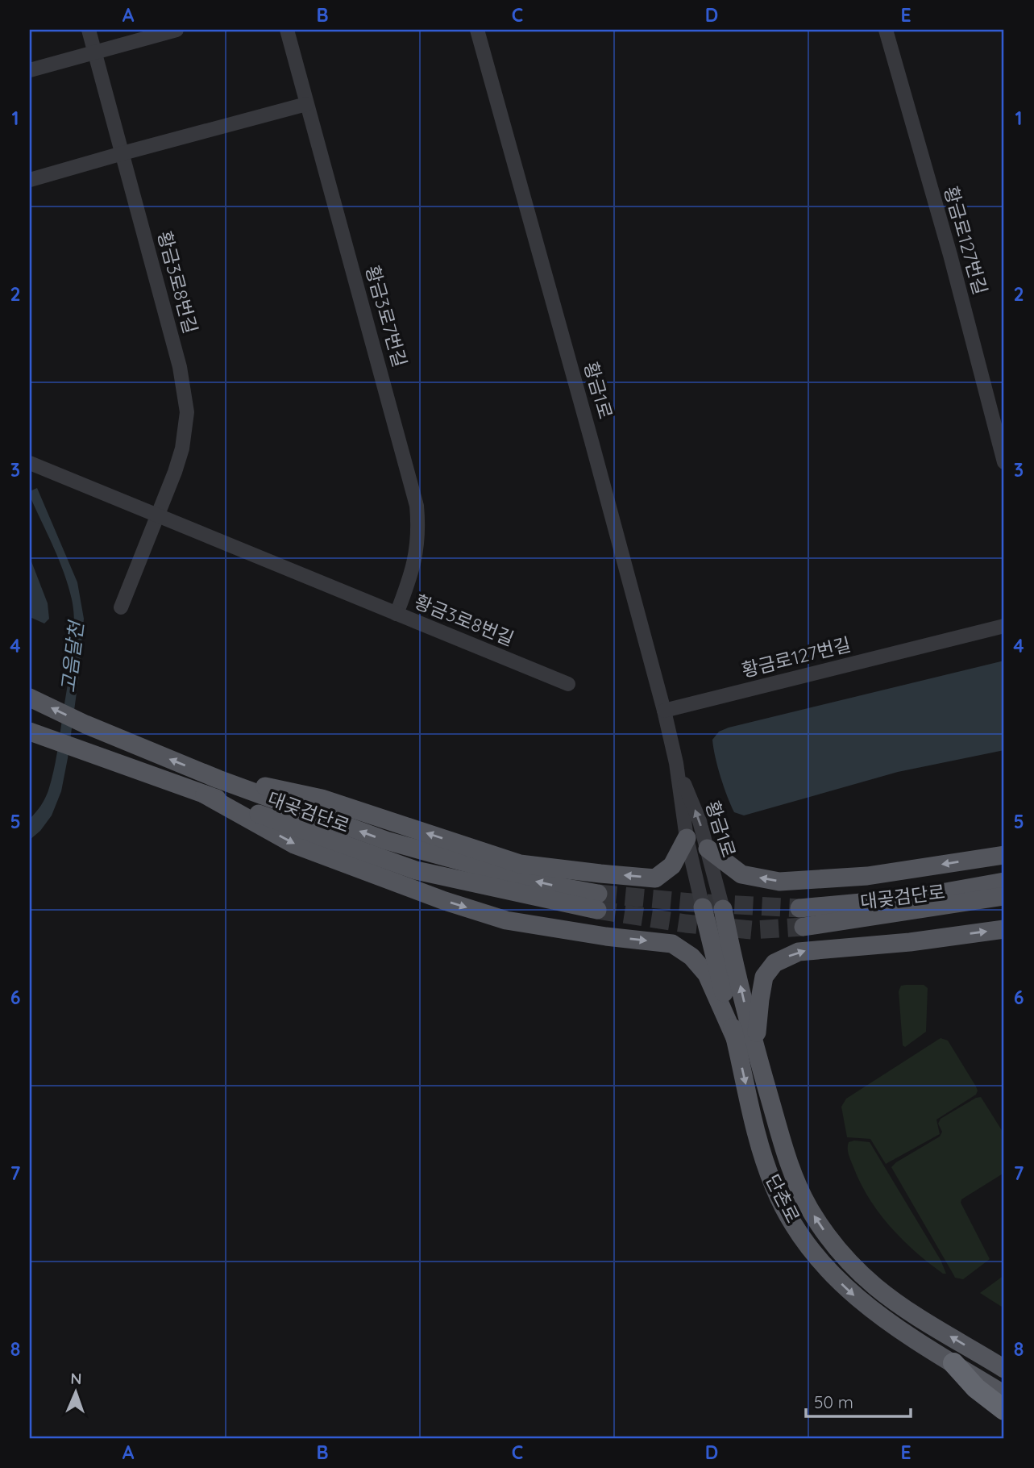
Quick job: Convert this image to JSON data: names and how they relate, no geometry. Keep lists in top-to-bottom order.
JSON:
{
  "streets": {
    "main road": ["대곶검단로", "단촌로"],
    "street": [
      "황금로127번길",
      "황금3로8번길",
      "황금3로7번길",
      "황금1로"
    ]
  },
  "crossings": [
    ["황금로127번길", "황금1로"],
    ["황금3로8번길", "황금3로7번길"],
    ["황금1로", "단촌로"]
  ],
  "water": ["고음달천"],
  "scale_bar": "50 m",
  "north": "top",
  "grid": {
    "columns": [
      "A",
      "B",
      "C",
      "D",
      "E"
    ],
    "rows": [
      "1",
      "2",
      "3",
      "4",
      "5",
      "6",
      "7",
      "8"
    ]
  }
}
